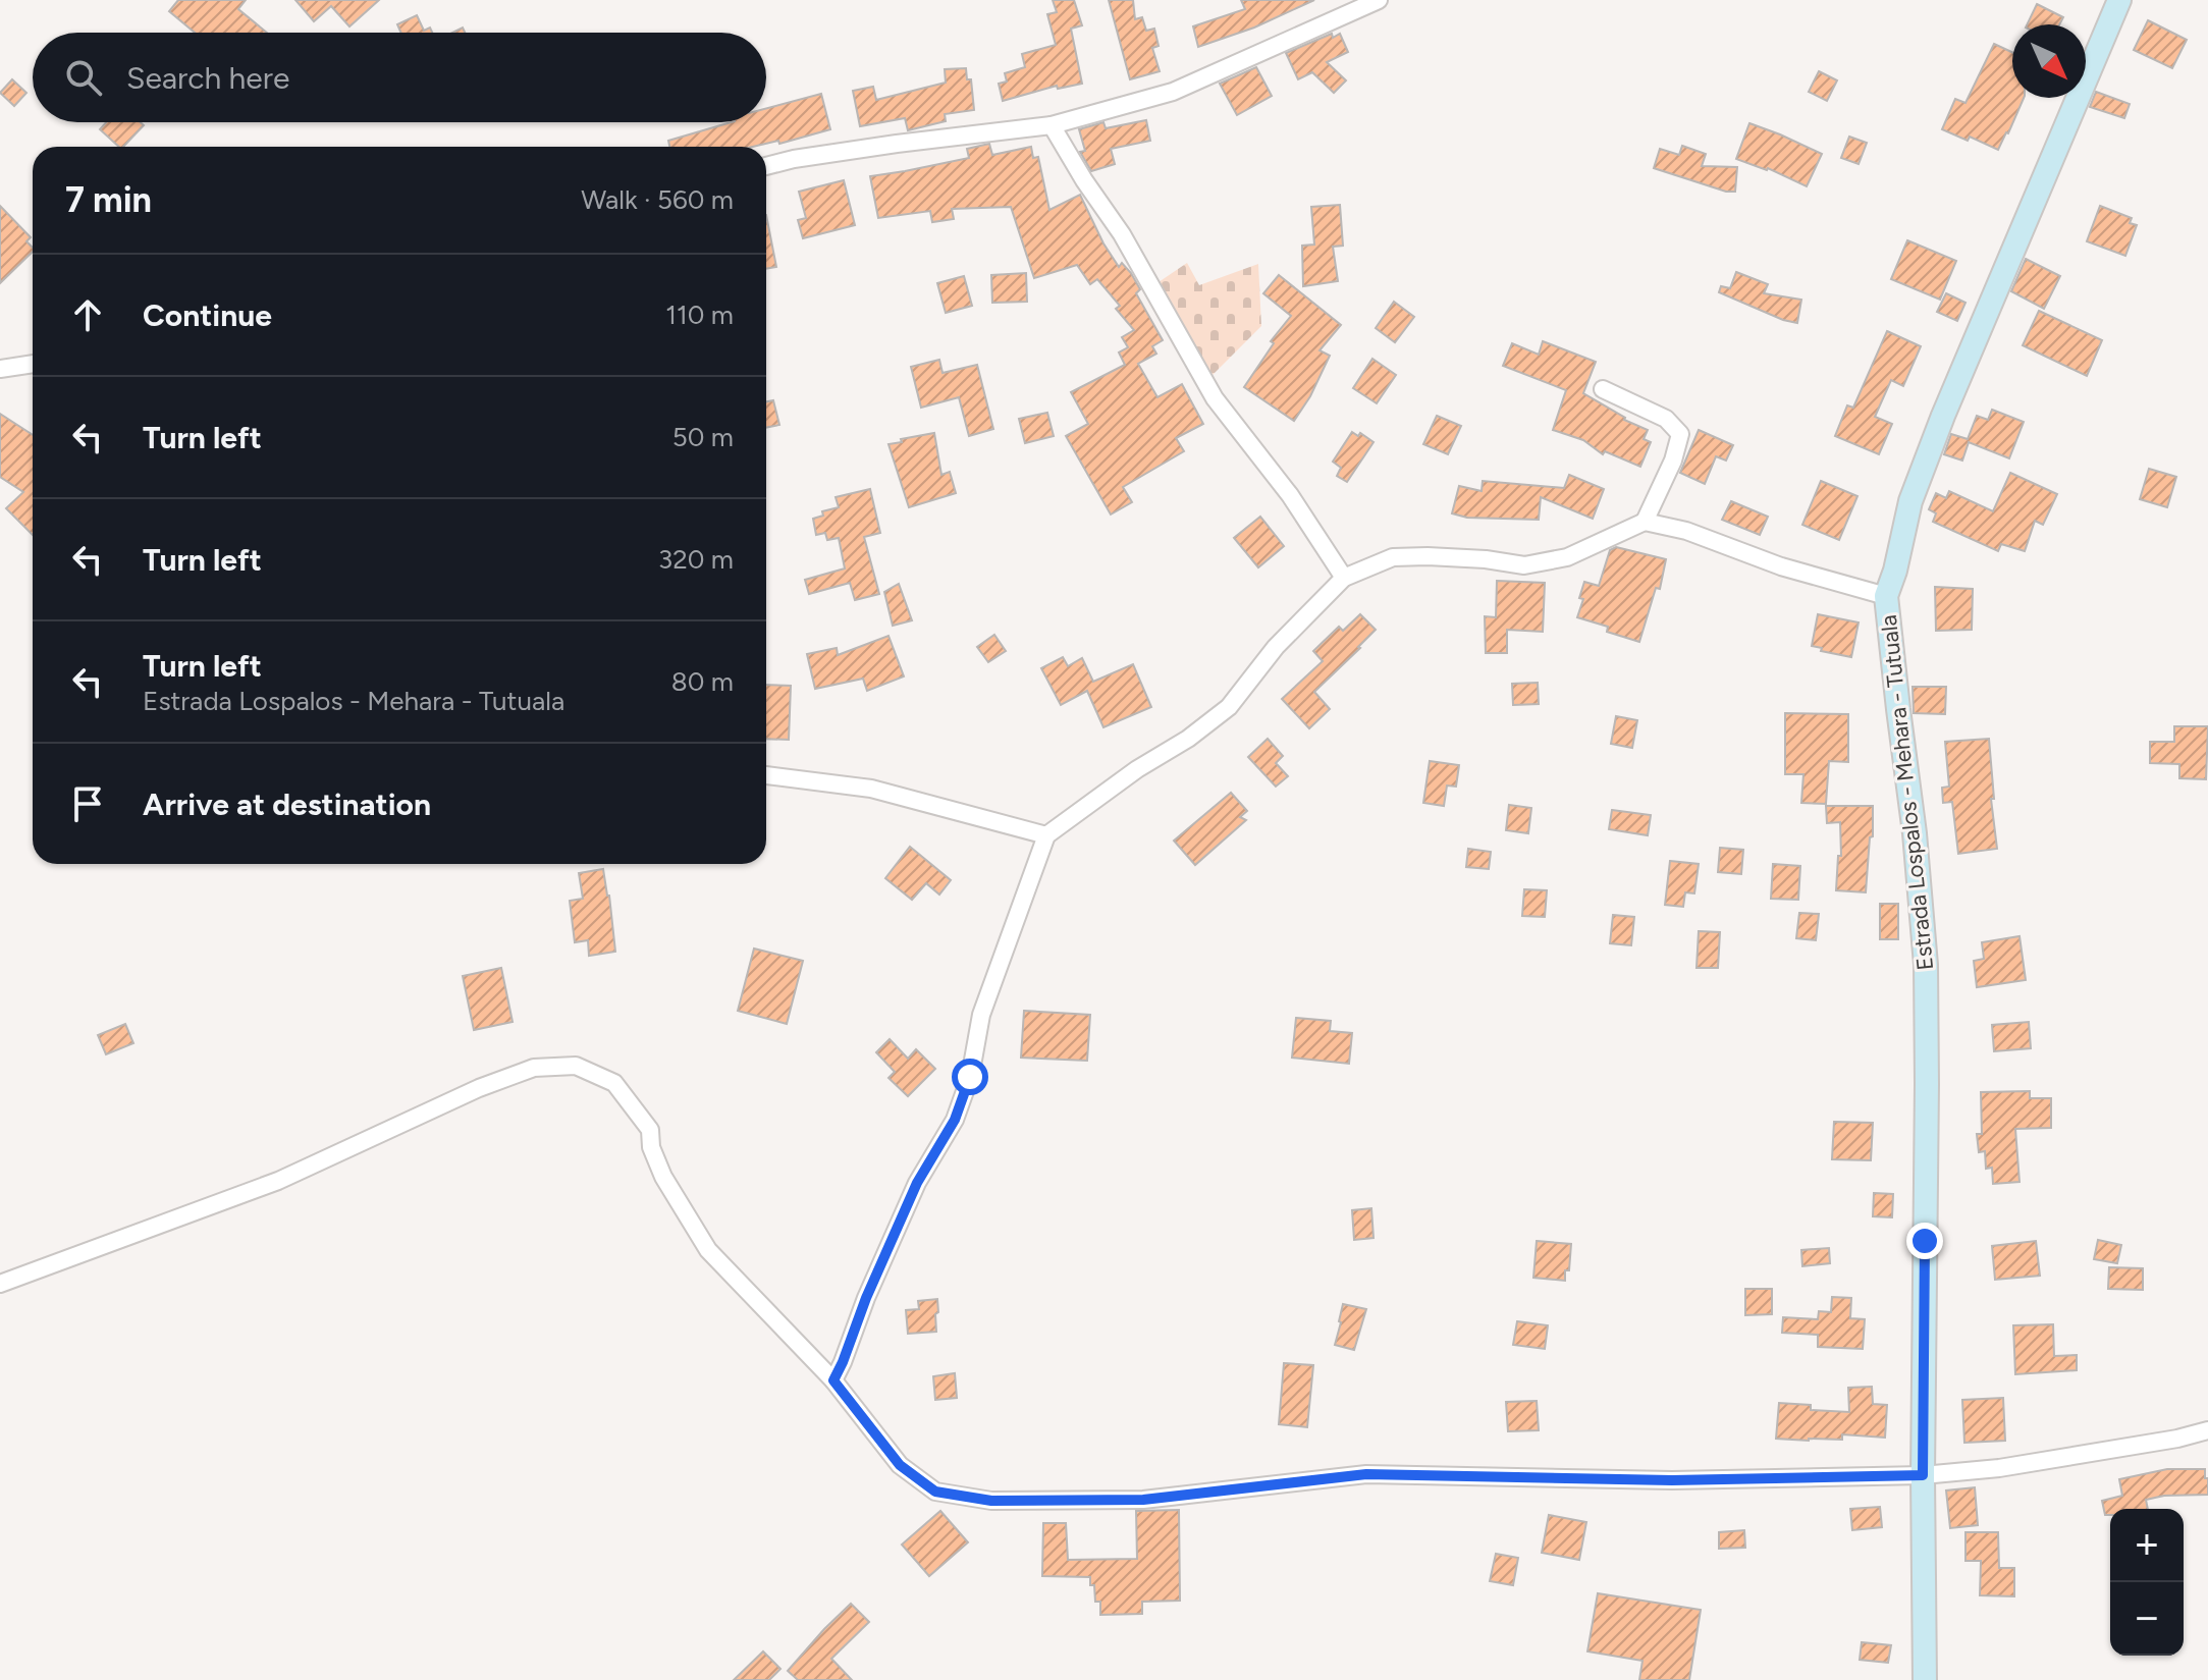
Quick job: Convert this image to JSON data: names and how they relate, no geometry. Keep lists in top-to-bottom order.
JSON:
{
  "streets": {
    "main road": ["Estrada Lospalos - Mehara - Tutuala"]
  },
  "north": "bottom right",
  "page": {
    "search": "Search here",
    "heading": ["7 min", "Walk · 560 m"],
    "list": [
      ["Continue", "110 m"],
      ["Turn left", "50 m"],
      ["Turn left", "320 m"],
      ["Turn left", "Estrada Lospalos - Mehara - Tutuala", "80 m"],
      "Arrive at destination"
    ],
    "map_buttons": ["+", "−"]
  }
}
